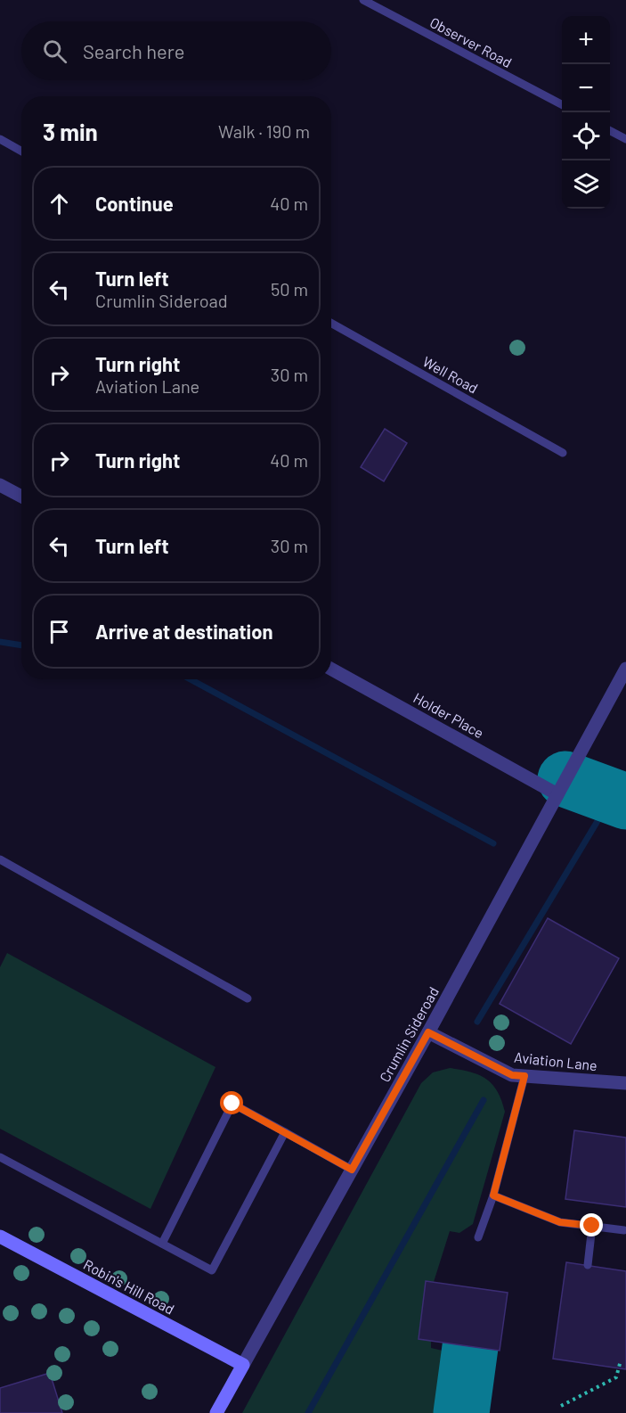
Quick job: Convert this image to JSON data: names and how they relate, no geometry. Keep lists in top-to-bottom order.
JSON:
{
  "streets": {
    "street": [
      "Holder Place",
      "Crumlin Sideroad",
      "Aviation Lane",
      "Robin's Hill Road"
    ],
    "lane": ["Observer Road", "Well Road"]
  },
  "crossings": [
    ["Holder Place", "Crumlin Sideroad"],
    ["Crumlin Sideroad", "Aviation Lane"],
    ["Crumlin Sideroad", "Robin's Hill Road"]
  ],
  "page": {
    "map_buttons": ["+", "−"],
    "search": "Search here",
    "heading": ["3 min", "Walk · 190 m"],
    "list": [
      ["Continue", "40 m"],
      ["Turn left", "Crumlin Sideroad", "50 m"],
      ["Turn right", "Aviation Lane", "30 m"],
      ["Turn right", "40 m"],
      ["Turn left", "30 m"],
      "Arrive at destination"
    ]
  }
}
